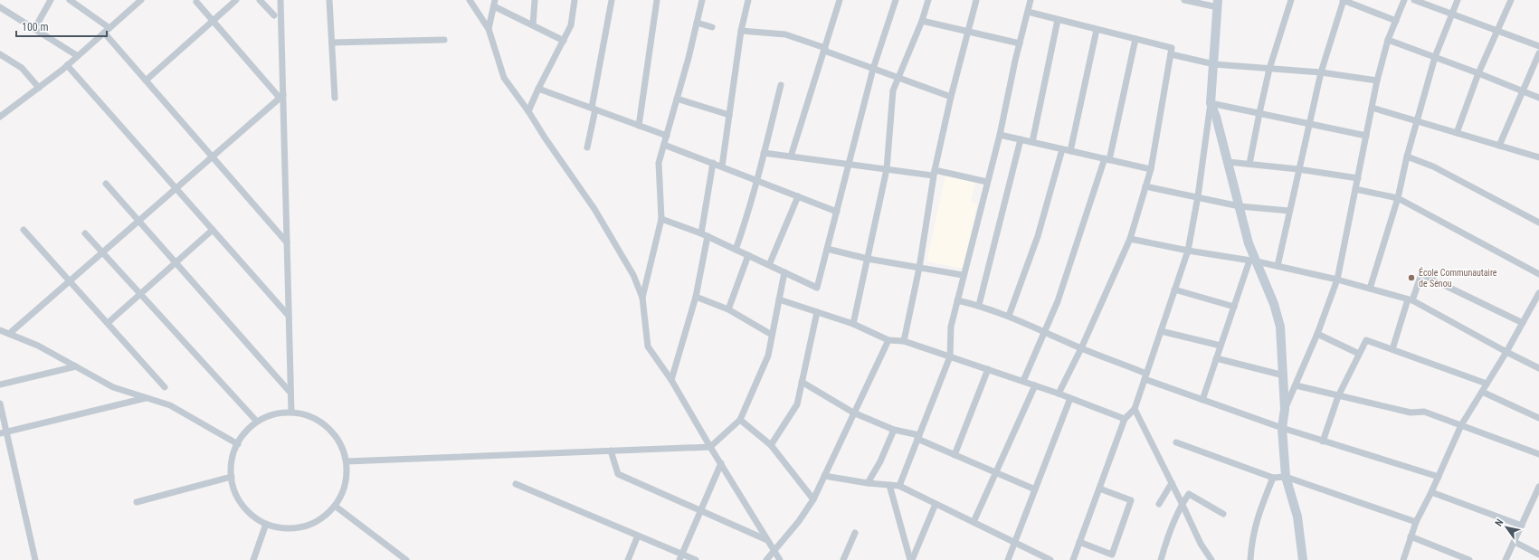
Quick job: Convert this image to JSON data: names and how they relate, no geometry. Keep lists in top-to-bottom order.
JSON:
{
  "places": ["École Communautaire de Sénou"],
  "scale_bar": "100 m",
  "north": "top left"
}
